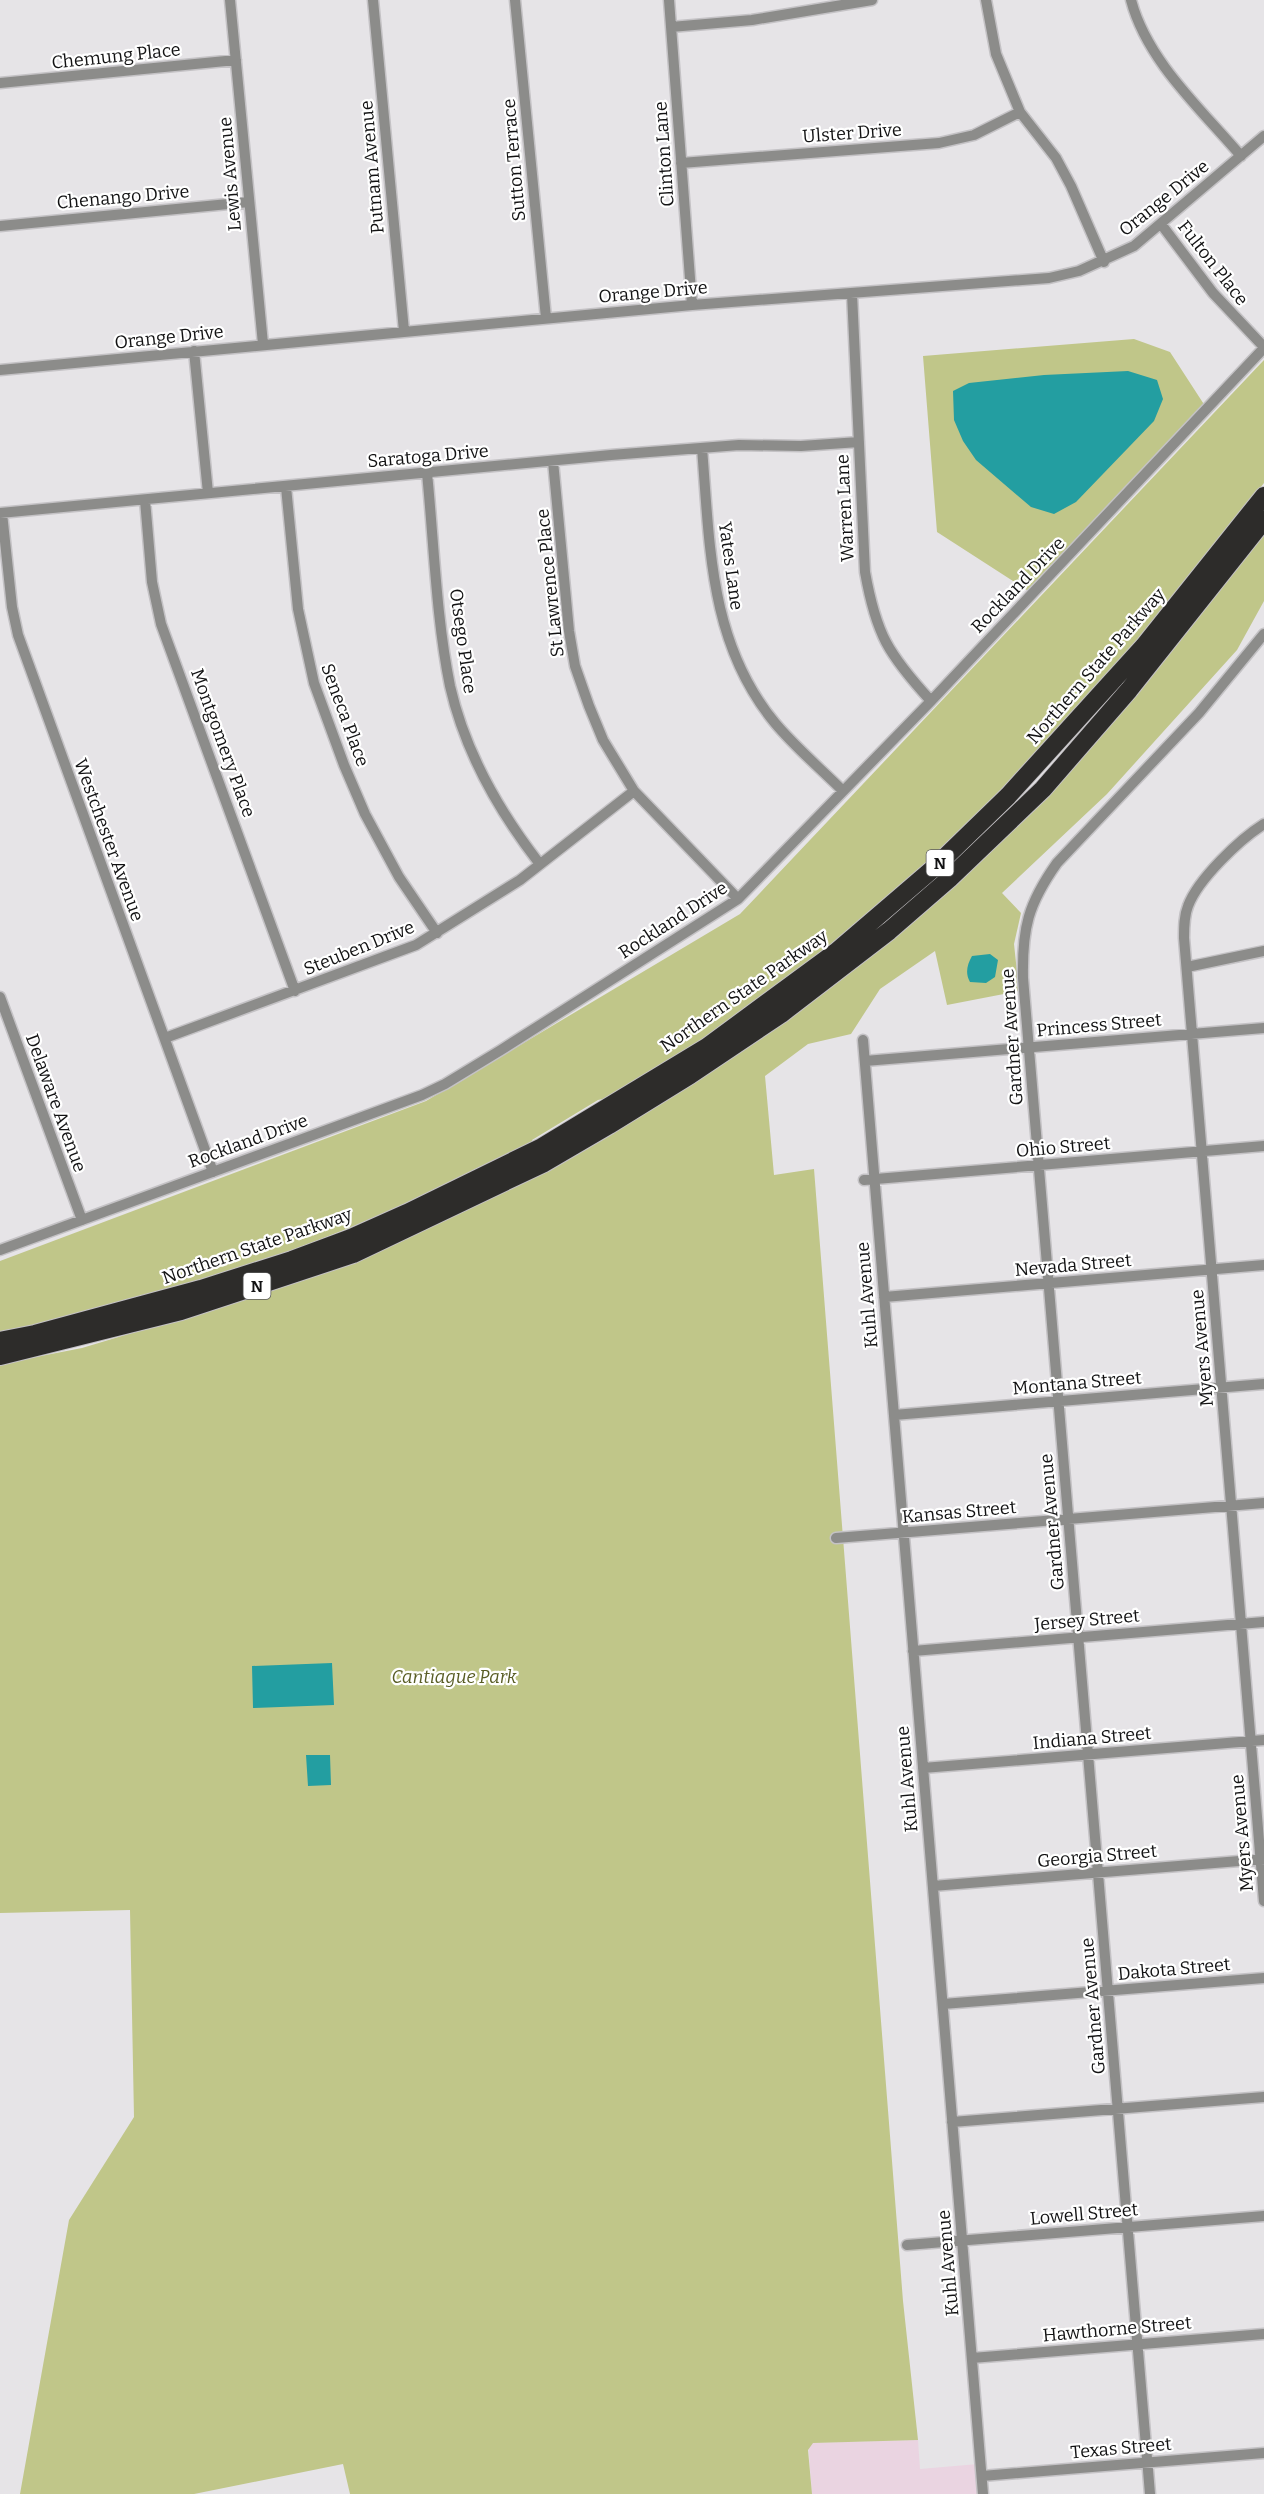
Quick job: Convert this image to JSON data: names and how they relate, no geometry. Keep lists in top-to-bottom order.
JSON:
{
  "streets": {
    "highway": ["Northern State Parkway", "N"],
    "street": [
      "Chemung Place",
      "Ulster Drive",
      "Clinton Lane",
      "Sutton Terrace",
      "Putnam Avenue",
      "Lewis Avenue",
      "Chenango Drive",
      "Orange Drive",
      "Fulton Place",
      "Saratoga Drive",
      "Warren Lane",
      "Yates Lane",
      "St Lawrence Place",
      "Rockland Drive",
      "Otsego Place",
      "Seneca Place",
      "Montgomery Place",
      "Westchester Avenue",
      "Steuben Drive",
      "Princess Street",
      "Gardner Avenue",
      "Delaware Avenue",
      "Ohio Street",
      "Nevada Street",
      "Kuhl Avenue",
      "Myers Avenue",
      "Montana Street",
      "Kansas Street",
      "Jersey Street",
      "Indiana Street",
      "Georgia Street",
      "Dakota Street",
      "Lowell Street",
      "Hawthorne Street",
      "Texas Street"
    ]
  },
  "crossings": [
    ["Chemung Place", "Lewis Avenue"],
    ["Ulster Drive", "Clinton Lane"],
    ["Clinton Lane", "Orange Drive"],
    ["Sutton Terrace", "Orange Drive"],
    ["Putnam Avenue", "Orange Drive"],
    ["Lewis Avenue", "Chenango Drive"],
    ["Lewis Avenue", "Orange Drive"],
    ["Orange Drive", "Fulton Place"],
    ["Orange Drive", "Warren Lane"],
    ["Fulton Place", "Rockland Drive"],
    ["Saratoga Drive", "Warren Lane"],
    ["Saratoga Drive", "Yates Lane"],
    ["Saratoga Drive", "St Lawrence Place"],
    ["Saratoga Drive", "Otsego Place"],
    ["Saratoga Drive", "Seneca Place"],
    ["Saratoga Drive", "Montgomery Place"],
    ["Saratoga Drive", "Westchester Avenue"],
    ["Warren Lane", "Rockland Drive"],
    ["Yates Lane", "Rockland Drive"],
    ["St Lawrence Place", "Rockland Drive"],
    ["St Lawrence Place", "Steuben Drive"],
    ["Rockland Drive", "Westchester Avenue"],
    ["Rockland Drive", "Delaware Avenue"],
    ["Otsego Place", "Steuben Drive"],
    ["Seneca Place", "Steuben Drive"],
    ["Montgomery Place", "Steuben Drive"],
    ["Westchester Avenue", "Steuben Drive"],
    ["Princess Street", "Gardner Avenue"],
    ["Princess Street", "Kuhl Avenue"],
    ["Princess Street", "Myers Avenue"],
    ["Gardner Avenue", "Ohio Street"],
    ["Gardner Avenue", "Nevada Street"],
    ["Gardner Avenue", "Montana Street"],
    ["Gardner Avenue", "Kansas Street"],
    ["Gardner Avenue", "Jersey Street"],
    ["Gardner Avenue", "Indiana Street"],
    ["Gardner Avenue", "Georgia Street"],
    ["Gardner Avenue", "Dakota Street"],
    ["Gardner Avenue", "Lowell Street"],
    ["Gardner Avenue", "Hawthorne Street"],
    ["Gardner Avenue", "Texas Street"],
    ["Ohio Street", "Kuhl Avenue"],
    ["Ohio Street", "Myers Avenue"],
    ["Nevada Street", "Kuhl Avenue"],
    ["Nevada Street", "Myers Avenue"],
    ["Kuhl Avenue", "Montana Street"],
    ["Kuhl Avenue", "Kansas Street"],
    ["Kuhl Avenue", "Jersey Street"],
    ["Kuhl Avenue", "Indiana Street"],
    ["Kuhl Avenue", "Georgia Street"],
    ["Kuhl Avenue", "Dakota Street"],
    ["Kuhl Avenue", "Lowell Street"],
    ["Kuhl Avenue", "Hawthorne Street"],
    ["Kuhl Avenue", "Texas Street"],
    ["Myers Avenue", "Montana Street"],
    ["Myers Avenue", "Kansas Street"],
    ["Myers Avenue", "Jersey Street"],
    ["Myers Avenue", "Indiana Street"],
    ["Myers Avenue", "Georgia Street"]
  ],
  "parks": ["Cantiague Park"]
}
